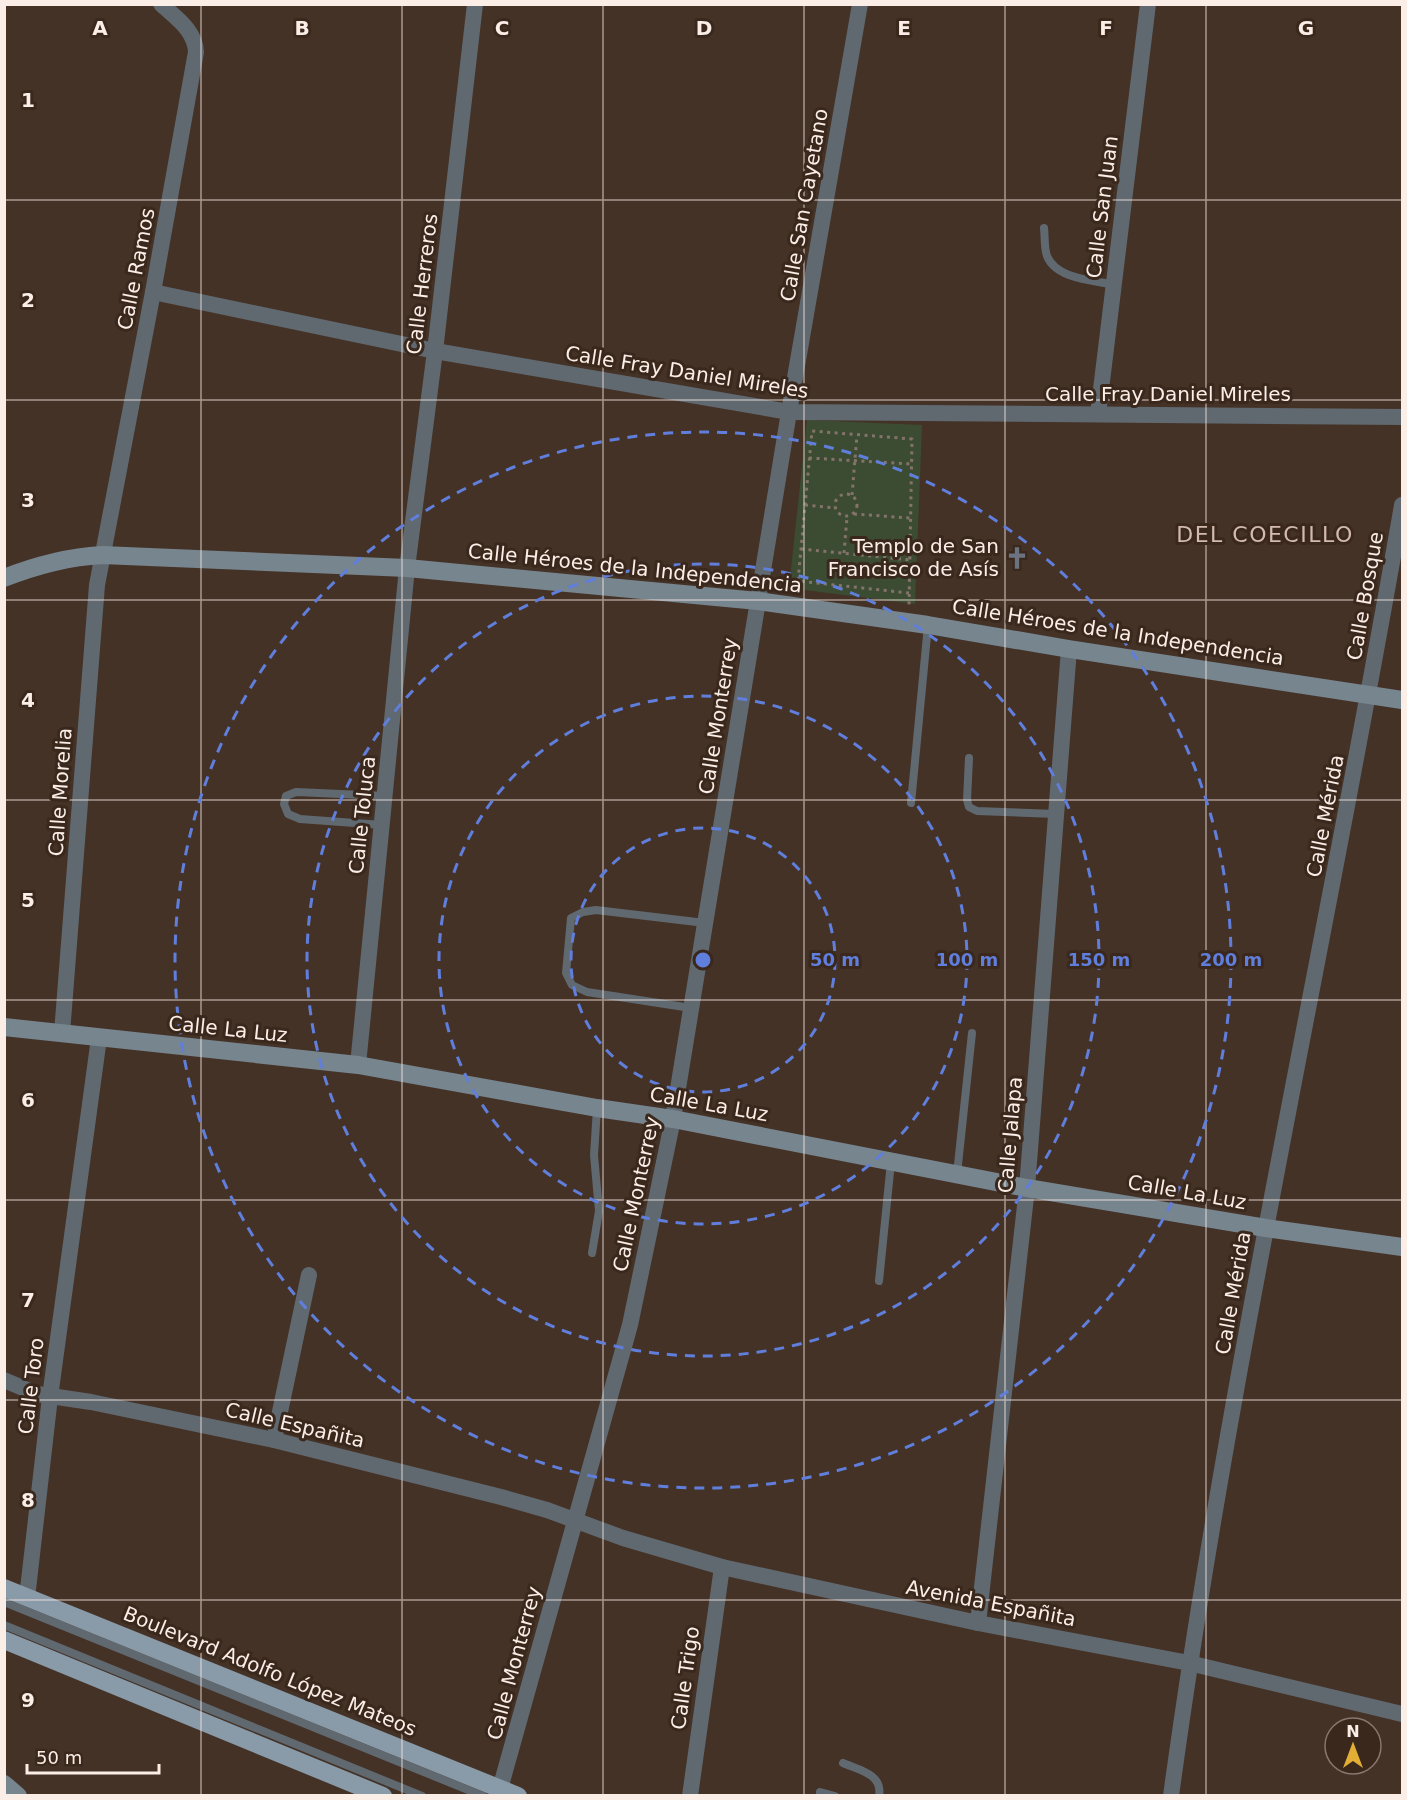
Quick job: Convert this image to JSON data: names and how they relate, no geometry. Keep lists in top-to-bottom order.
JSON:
{
  "streets": {
    "main road": ["Boulevard Adolfo López Mateos"],
    "street": [
      "Calle San Cayetano",
      "Calle San Juan",
      "Calle Ramos",
      "Calle Herreros",
      "Calle Fray Daniel Mireles",
      "Calle Héroes de la Independencia",
      "Calle Bosque",
      "Calle Monterrey",
      "Calle Morelia",
      "Calle Toluca",
      "Calle Mérida",
      "Calle La Luz",
      "Calle Jalapa",
      "Calle Toro",
      "Calle Españita",
      "Avenida Españita",
      "Calle Trigo"
    ]
  },
  "crossings": [
    ["Calle San Cayetano", "Calle Fray Daniel Mireles"],
    ["Calle San Cayetano", "Calle Monterrey"],
    ["Calle San Juan", "Calle Fray Daniel Mireles"],
    ["Calle Ramos", "Calle Fray Daniel Mireles"],
    ["Calle Ramos", "Calle Héroes de la Independencia"],
    ["Calle Ramos", "Calle Morelia"],
    ["Calle Herreros", "Calle Fray Daniel Mireles"],
    ["Calle Herreros", "Calle Héroes de la Independencia"],
    ["Calle Herreros", "Calle Toluca"],
    ["Calle Fray Daniel Mireles", "Calle Monterrey"],
    ["Calle Héroes de la Independencia", "Calle Bosque"],
    ["Calle Héroes de la Independencia", "Calle Monterrey"],
    ["Calle Héroes de la Independencia", "Calle Morelia"],
    ["Calle Héroes de la Independencia", "Calle Toluca"],
    ["Calle Héroes de la Independencia", "Calle Mérida"],
    ["Calle Héroes de la Independencia", "Calle Jalapa"],
    ["Calle Bosque", "Calle Mérida"],
    ["Calle Monterrey", "Calle La Luz"],
    ["Calle Monterrey", "Calle Españita"],
    ["Calle Monterrey", "Avenida Españita"],
    ["Calle Monterrey", "Boulevard Adolfo López Mateos"],
    ["Calle Morelia", "Calle La Luz"],
    ["Calle Toluca", "Calle La Luz"],
    ["Calle Mérida", "Calle La Luz"],
    ["Calle Mérida", "Avenida Españita"],
    ["Calle La Luz", "Calle Jalapa"],
    ["Calle La Luz", "Calle Toro"],
    ["Calle Jalapa", "Avenida Españita"],
    ["Calle Toro", "Calle Españita"],
    ["Calle Toro", "Boulevard Adolfo López Mateos"],
    ["Calle Españita", "Avenida Españita"],
    ["Avenida Españita", "Calle Trigo"]
  ],
  "districts": ["DEL COECILLO"],
  "places": {
    "church": ["Templo de San Francisco de Asís"]
  },
  "scale_bar": "50 m",
  "north": "top",
  "grid": {
    "columns": [
      "A",
      "B",
      "C",
      "D",
      "E",
      "F",
      "G"
    ],
    "rows": [
      "1",
      "2",
      "3",
      "4",
      "5",
      "6",
      "7",
      "8",
      "9"
    ]
  },
  "rings": [
    "50 m",
    "100 m",
    "150 m",
    "200 m"
  ]
}
